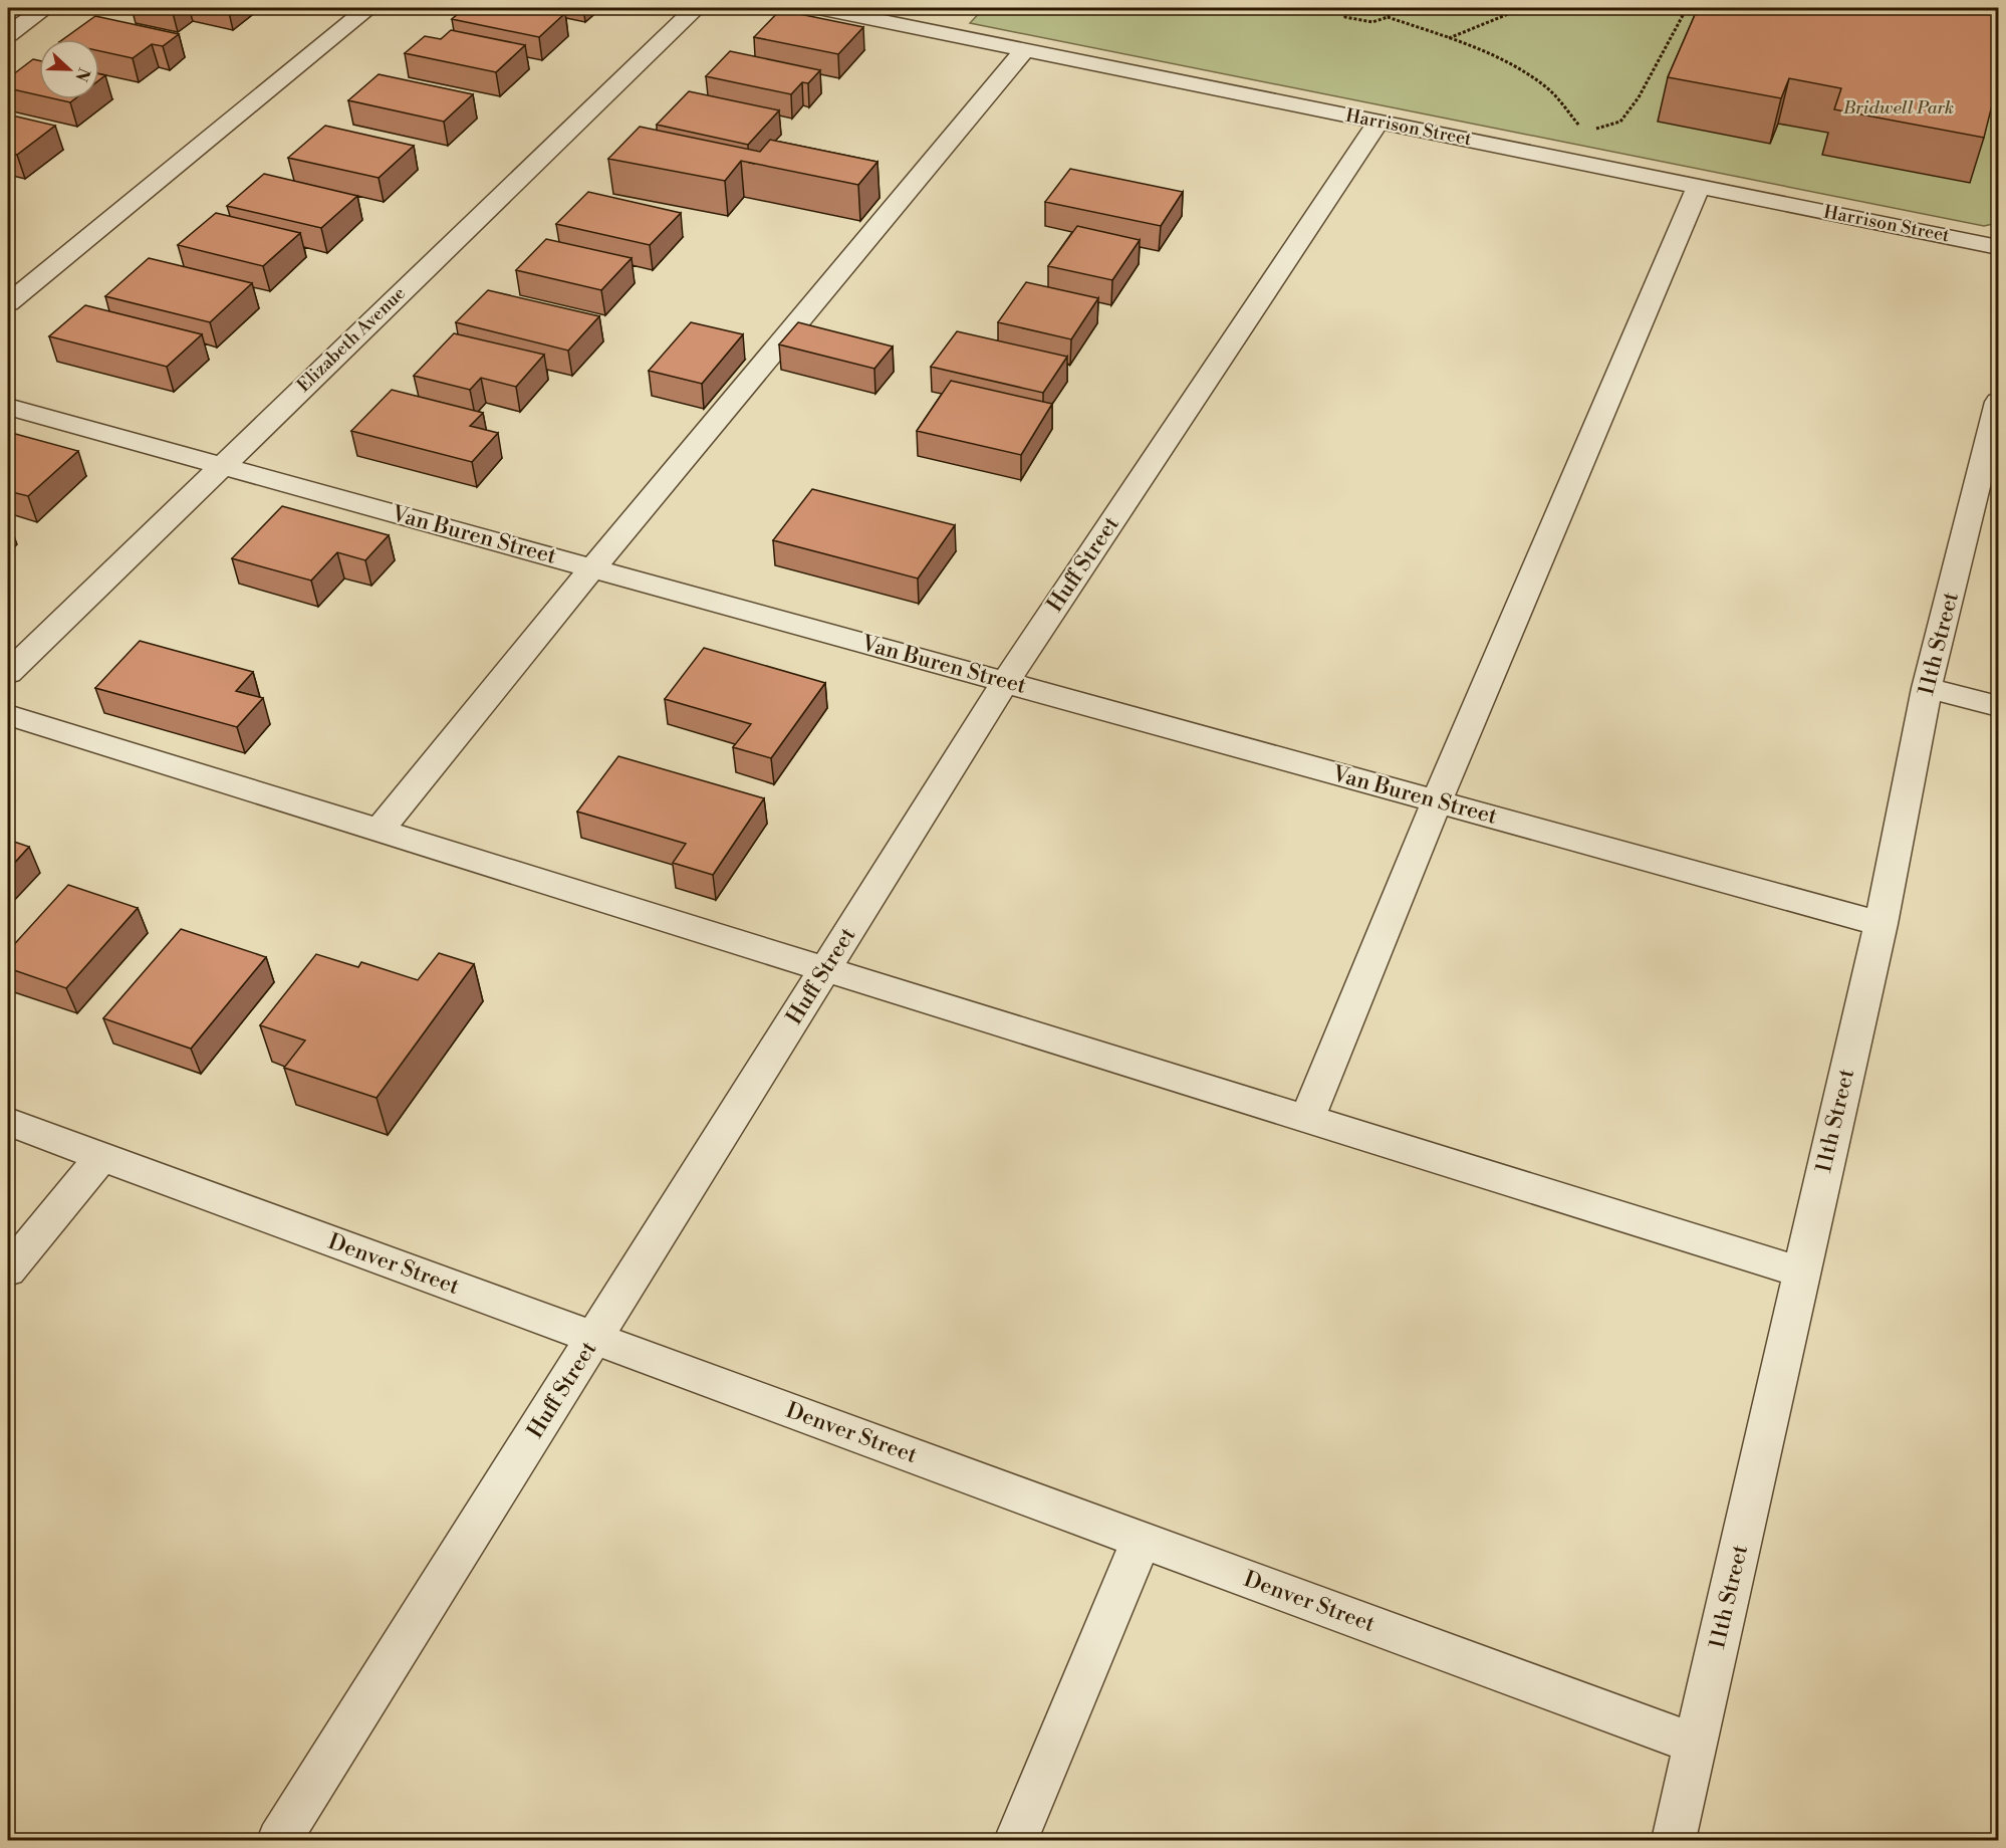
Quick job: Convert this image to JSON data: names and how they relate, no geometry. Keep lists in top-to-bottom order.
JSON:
{
  "streets": {
    "street": [
      "Harrison Street",
      "Elizabeth Avenue",
      "Van Buren Street",
      "Huff Street",
      "11th Street",
      "Denver Street"
    ]
  },
  "crossings": [
    ["Harrison Street", "Huff Street"],
    ["Elizabeth Avenue", "Van Buren Street"],
    ["Van Buren Street", "Huff Street"],
    ["Van Buren Street", "11th Street"],
    ["Huff Street", "Denver Street"],
    ["11th Street", "Denver Street"]
  ],
  "parks": ["Bridwell Park"],
  "north": "right"
}
